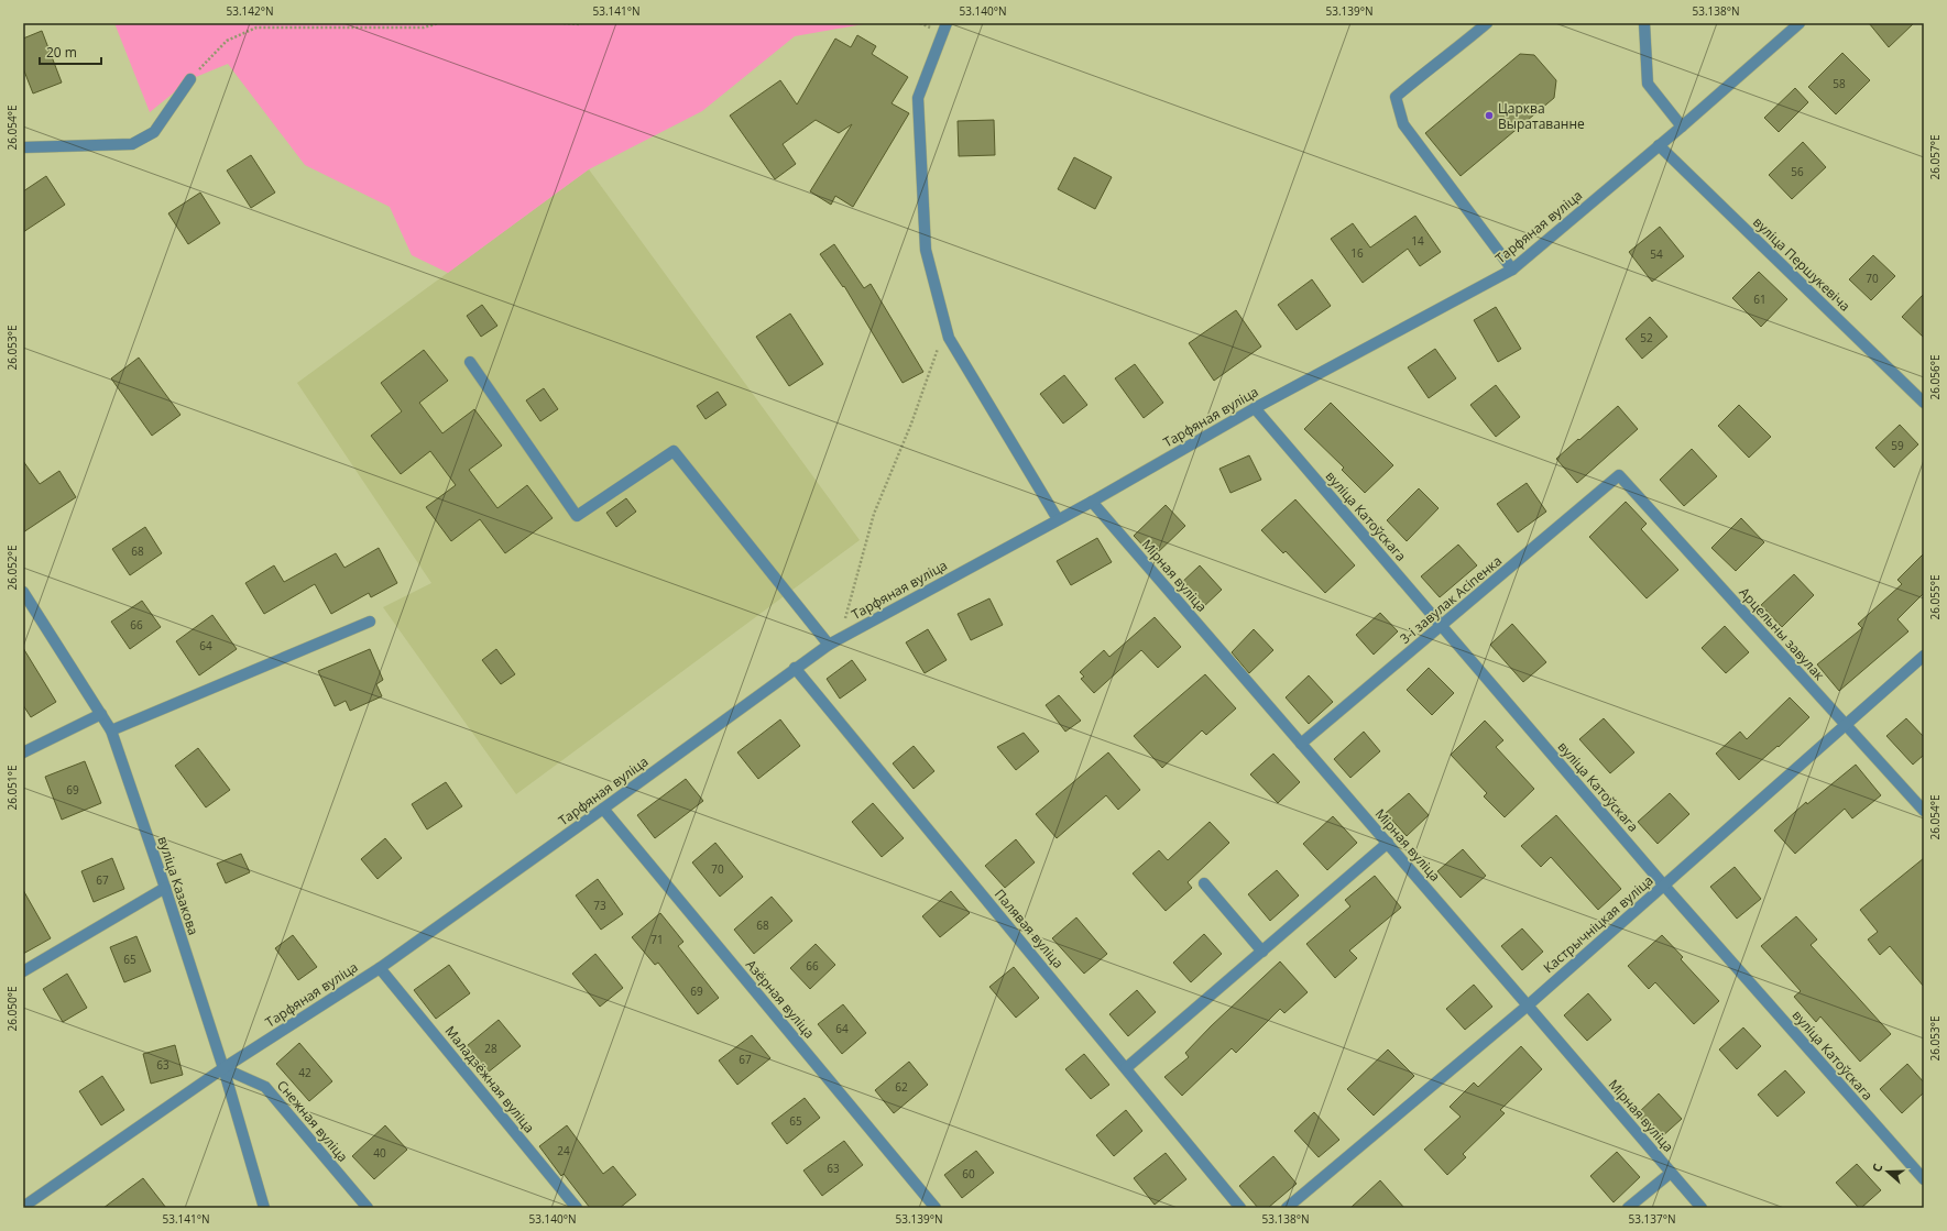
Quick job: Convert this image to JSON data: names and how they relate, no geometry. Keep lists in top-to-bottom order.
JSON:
{
  "streets": {
    "street": [
      "Тарфяная вуліца",
      "вуліца Першукевіча",
      "вуліца Катоўскага",
      "Мірная вуліца",
      "3-і завулак Асіпенка",
      "Арцельны завулак",
      "вуліца Казакова",
      "Кастрычніцкая вуліца",
      "Палявая вуліца",
      "Азёрная вуліца",
      "Маладзёжная вуліца",
      "Снежная вуліца"
    ]
  },
  "crossings": [
    ["Тарфяная вуліца", "вуліца Першукевіча"],
    ["Тарфяная вуліца", "вуліца Катоўскага"],
    ["Тарфяная вуліца", "Мірная вуліца"],
    ["Тарфяная вуліца", "вуліца Казакова"],
    ["Тарфяная вуліца", "Палявая вуліца"],
    ["Тарфяная вуліца", "Азёрная вуліца"],
    ["Тарфяная вуліца", "Маладзёжная вуліца"],
    ["Тарфяная вуліца", "Снежная вуліца"],
    ["вуліца Катоўскага", "3-і завулак Асіпенка"],
    ["вуліца Катоўскага", "Кастрычніцкая вуліца"],
    ["Мірная вуліца", "3-і завулак Асіпенка"],
    ["Мірная вуліца", "Кастрычніцкая вуліца"],
    ["3-і завулак Асіпенка", "Арцельны завулак"],
    ["Арцельны завулак", "Кастрычніцкая вуліца"],
    ["вуліца Казакова", "Снежная вуліца"]
  ],
  "places": ["Царква Выратаванне"],
  "house_numbers": [
    "58",
    "56",
    "14",
    "16",
    "54",
    "70",
    "61",
    "52",
    "59",
    "68",
    "66",
    "64",
    "69",
    "70",
    "67",
    "73",
    "68",
    "71",
    "65",
    "66",
    "69",
    "64",
    "28",
    "67",
    "63",
    "42",
    "62",
    "65",
    "24",
    "40",
    "63",
    "60"
  ],
  "scale_bar": "20 m",
  "north": "left",
  "coordinates": [
    "53.142°N",
    "53.141°N",
    "53.140°N",
    "53.139°N",
    "53.138°N",
    "26.054°E",
    "26.057°E",
    "26.053°E",
    "26.056°E",
    "26.052°E",
    "26.055°E",
    "26.051°E",
    "26.050°E",
    "53.137°N"
  ]
}
